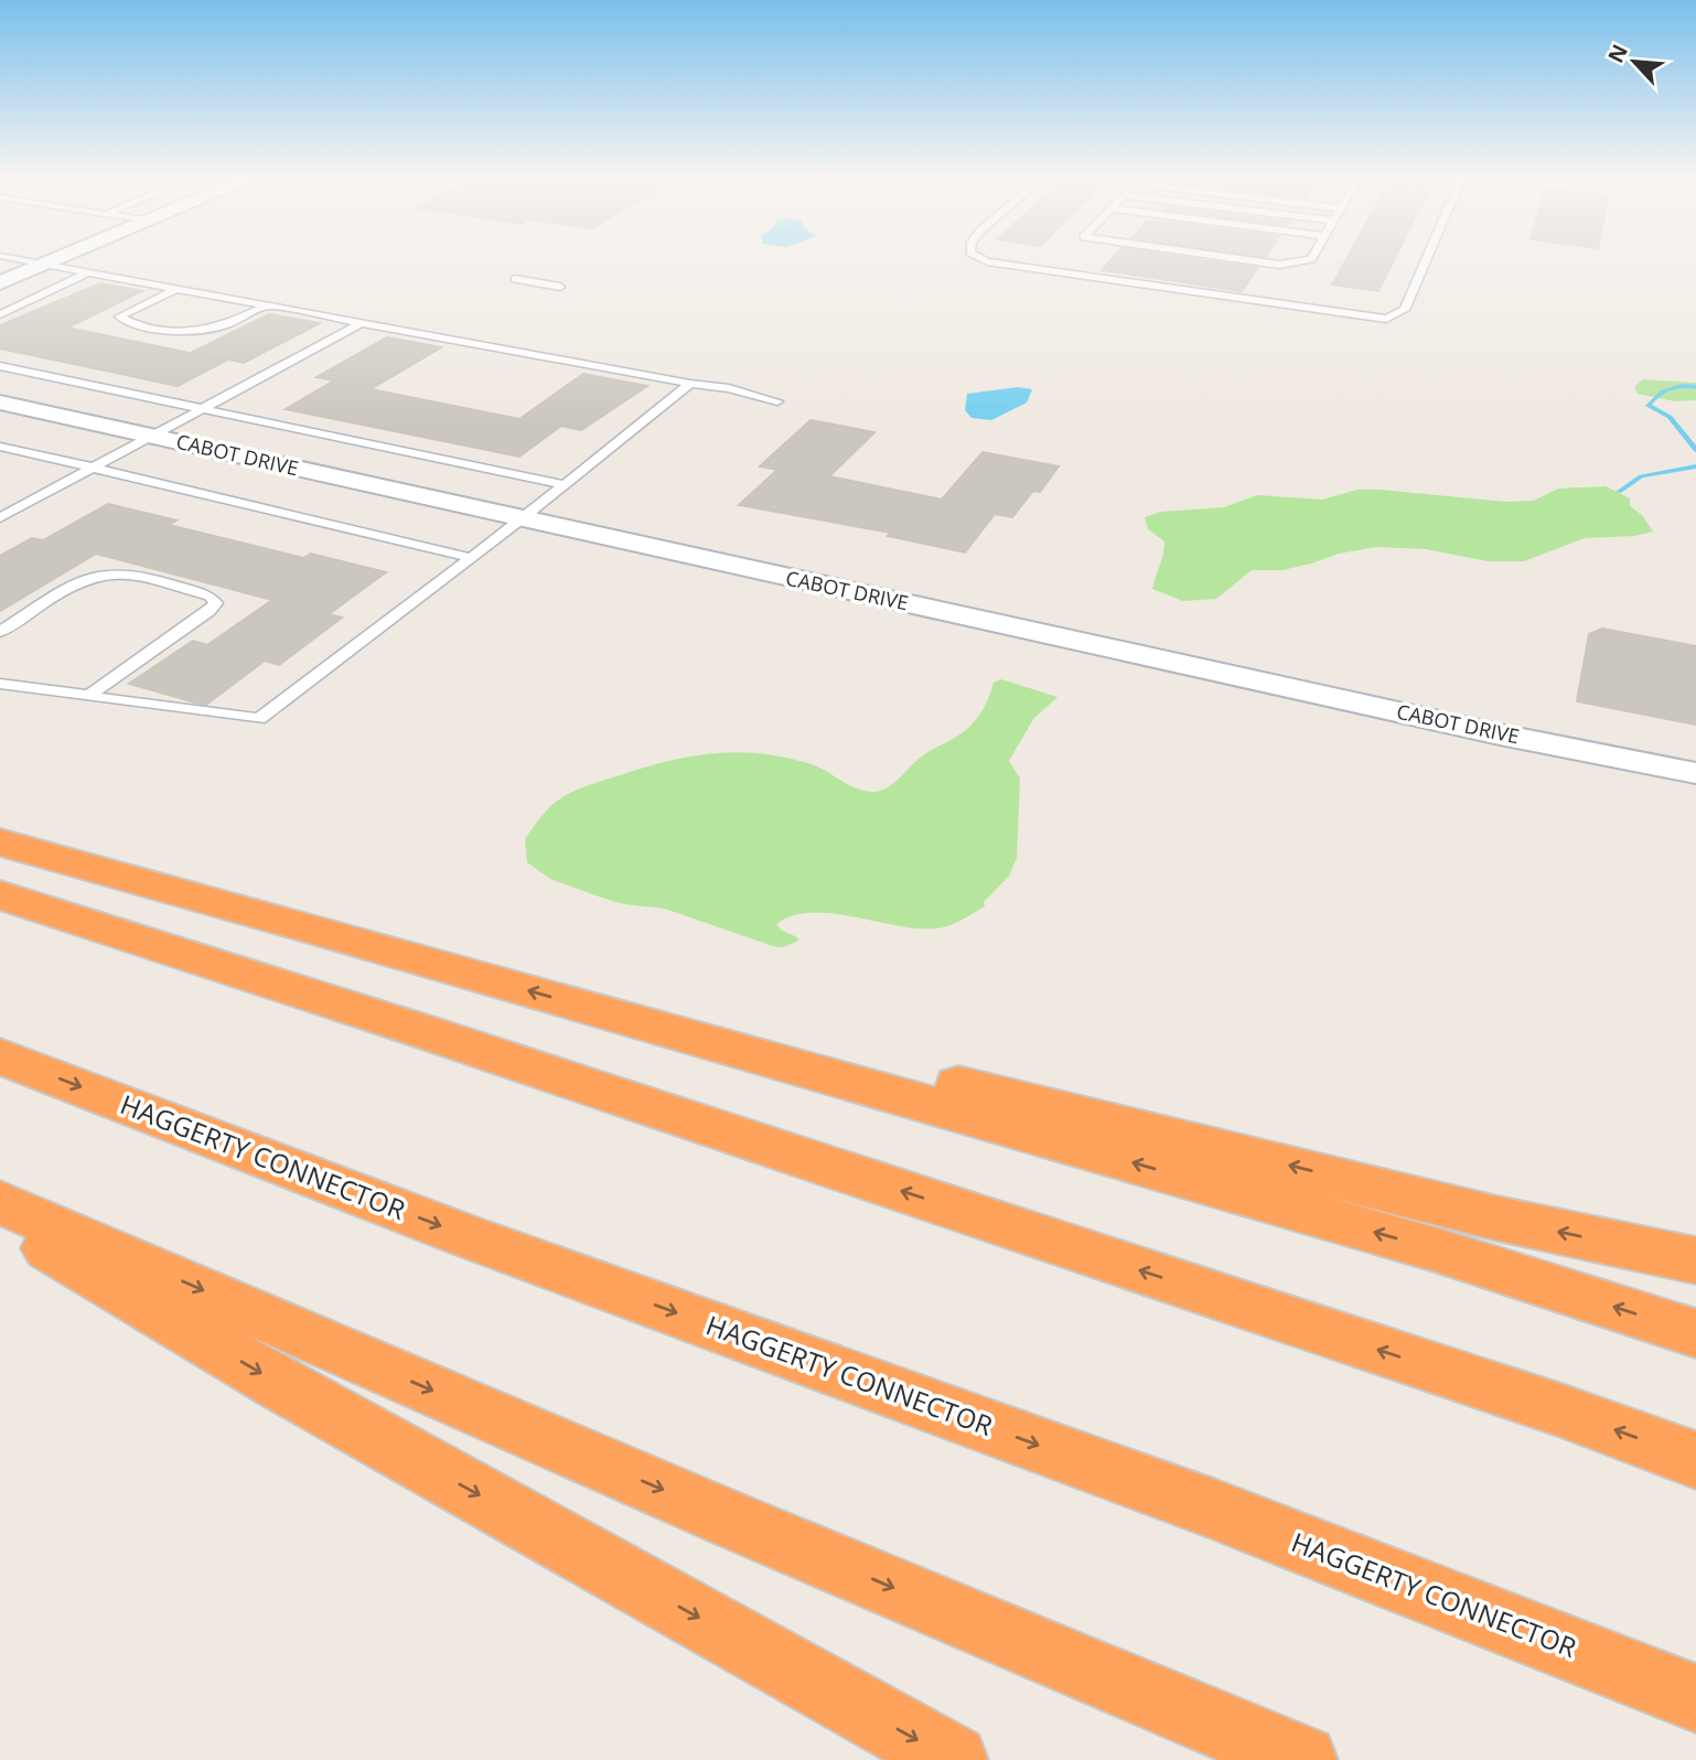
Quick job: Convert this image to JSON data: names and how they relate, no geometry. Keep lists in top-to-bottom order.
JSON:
{
  "streets": {
    "highway": ["HAGGERTY CONNECTOR"],
    "street": ["CABOT DRIVE"]
  },
  "north": "top left"
}
